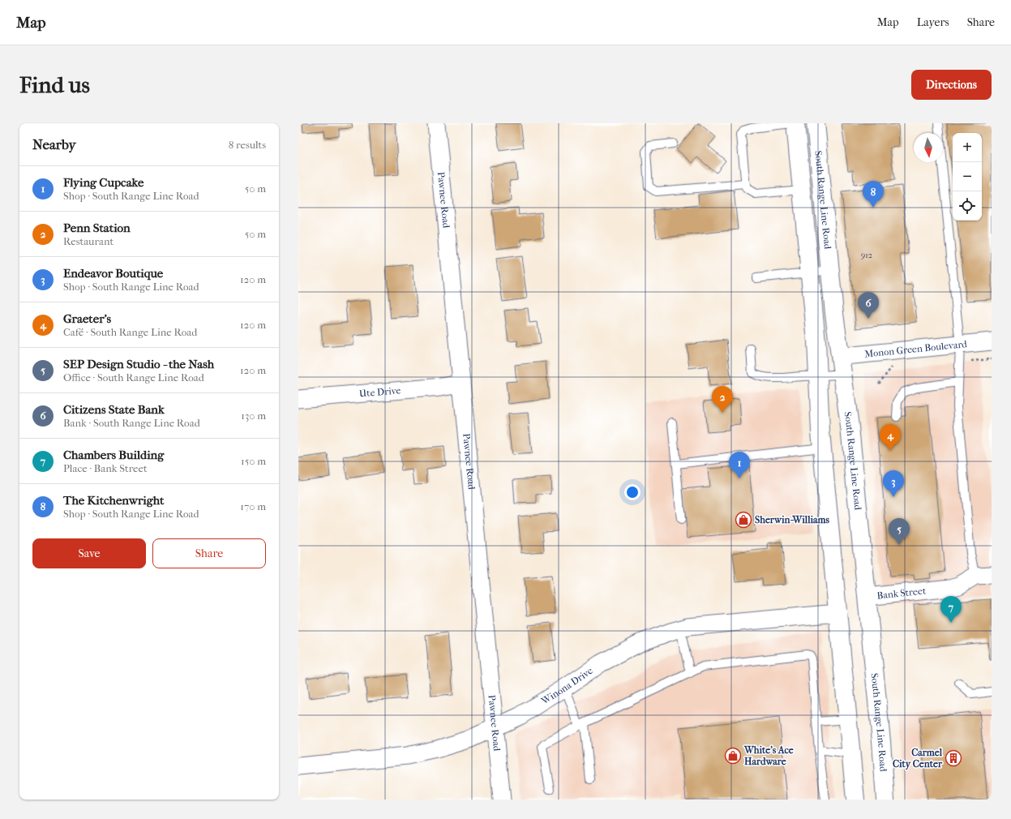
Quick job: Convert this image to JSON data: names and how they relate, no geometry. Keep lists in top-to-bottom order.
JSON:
{
  "streets": {
    "main road": ["South Range Line Road"],
    "street": [
      "Pawnee Road",
      "Monon Green Boulevard",
      "Ute Drive",
      "Bank Street",
      "Winona Drive"
    ]
  },
  "crossings": [
    ["Pawnee Road", "Ute Drive"],
    ["Pawnee Road", "Winona Drive"],
    ["South Range Line Road", "Monon Green Boulevard"],
    ["South Range Line Road", "Bank Street"],
    ["South Range Line Road", "Winona Drive"]
  ],
  "places": {
    "shop": ["Sherwin-Williams", "White's Ace Hardware"],
    "building": ["Carmel City Center"]
  },
  "house_numbers": ["912"],
  "north": "bottom",
  "page": {
    "header": "Map",
    "nav": ["Map", "Layers", "Share"],
    "buttons": [
      "Directions",
      ["Save", "Share"]
    ],
    "title": "Find us",
    "heading": ["Nearby", "8 results"],
    "map_buttons": ["+", "−"],
    "list": [
      {
        "mark": "1",
        "name": "Flying Cupcake",
        "note": "Shop · South Range Line Road",
        "value": "50 m"
      },
      {
        "mark": "2",
        "name": "Penn Station",
        "note": "Restaurant",
        "value": "50 m"
      },
      {
        "mark": "3",
        "name": "Endeavor Boutique",
        "note": "Shop · South Range Line Road",
        "value": "120 m"
      },
      {
        "mark": "4",
        "name": "Graeter's",
        "note": "Café · South Range Line Road",
        "value": "120 m"
      },
      {
        "mark": "5",
        "name": "SEP Design Studio - the Nash",
        "note": "Office · South Range Line Road",
        "value": "120 m"
      },
      {
        "mark": "6",
        "name": "Citizens State Bank",
        "note": "Bank · South Range Line Road",
        "value": "130 m"
      },
      {
        "mark": "7",
        "name": "Chambers Building",
        "note": "Place · Bank Street",
        "value": "150 m"
      },
      {
        "mark": "8",
        "name": "The Kitchenwright",
        "note": "Shop · South Range Line Road",
        "value": "170 m"
      }
    ],
    "pins": [
      "8",
      "6",
      "2",
      "4",
      "1",
      "3",
      "5",
      "7"
    ]
  }
}
